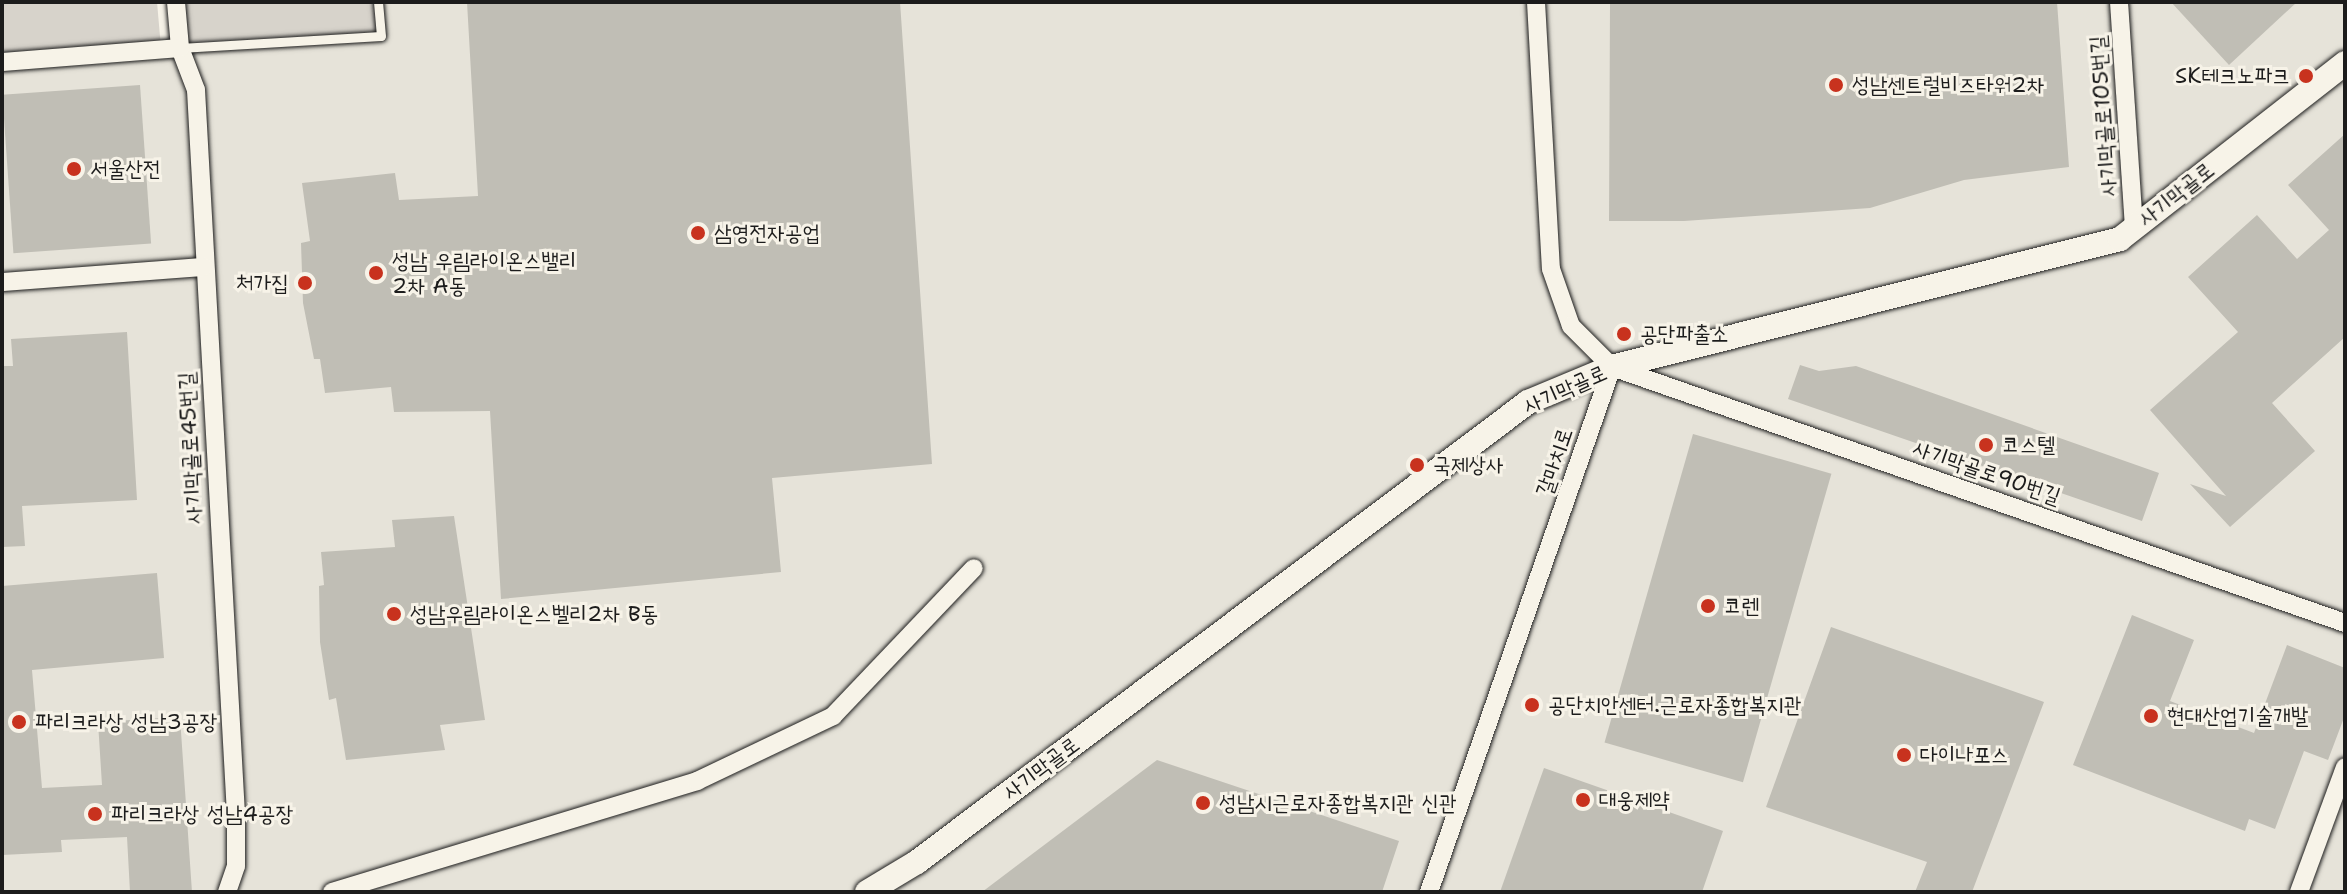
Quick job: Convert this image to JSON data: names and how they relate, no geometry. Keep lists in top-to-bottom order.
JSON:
{
  "streets": {
    "street": [
      "사기막골로105번길",
      "사기막골로",
      "사기막골로45번길",
      "갈마치로",
      "사기막골로90번길"
    ]
  },
  "crossings": [
    ["사기막골로105번길", "사기막골로"],
    ["사기막골로", "갈마치로"],
    ["사기막골로", "사기막골로90번길"],
    ["갈마치로", "사기막골로90번길"]
  ],
  "places": [
    "SK테크노파크",
    "성남센트럴비즈타워2차",
    "서울산전",
    "삼영전자공업",
    "성남 우림라이온스밸리 2차 A동",
    "처가집",
    "공단파출소",
    "코스텔",
    "국제상사",
    "코렌",
    "성남우림라이온스벨리2차 B동",
    "공단치안센터.근로자종합복지관",
    "현대산업기술개발",
    "파리크라상 성남3공장",
    "다이나포스",
    "대웅제약",
    "성남시근로자종합복지관 신관",
    "파리크라상 성남4공장"
  ]
}
